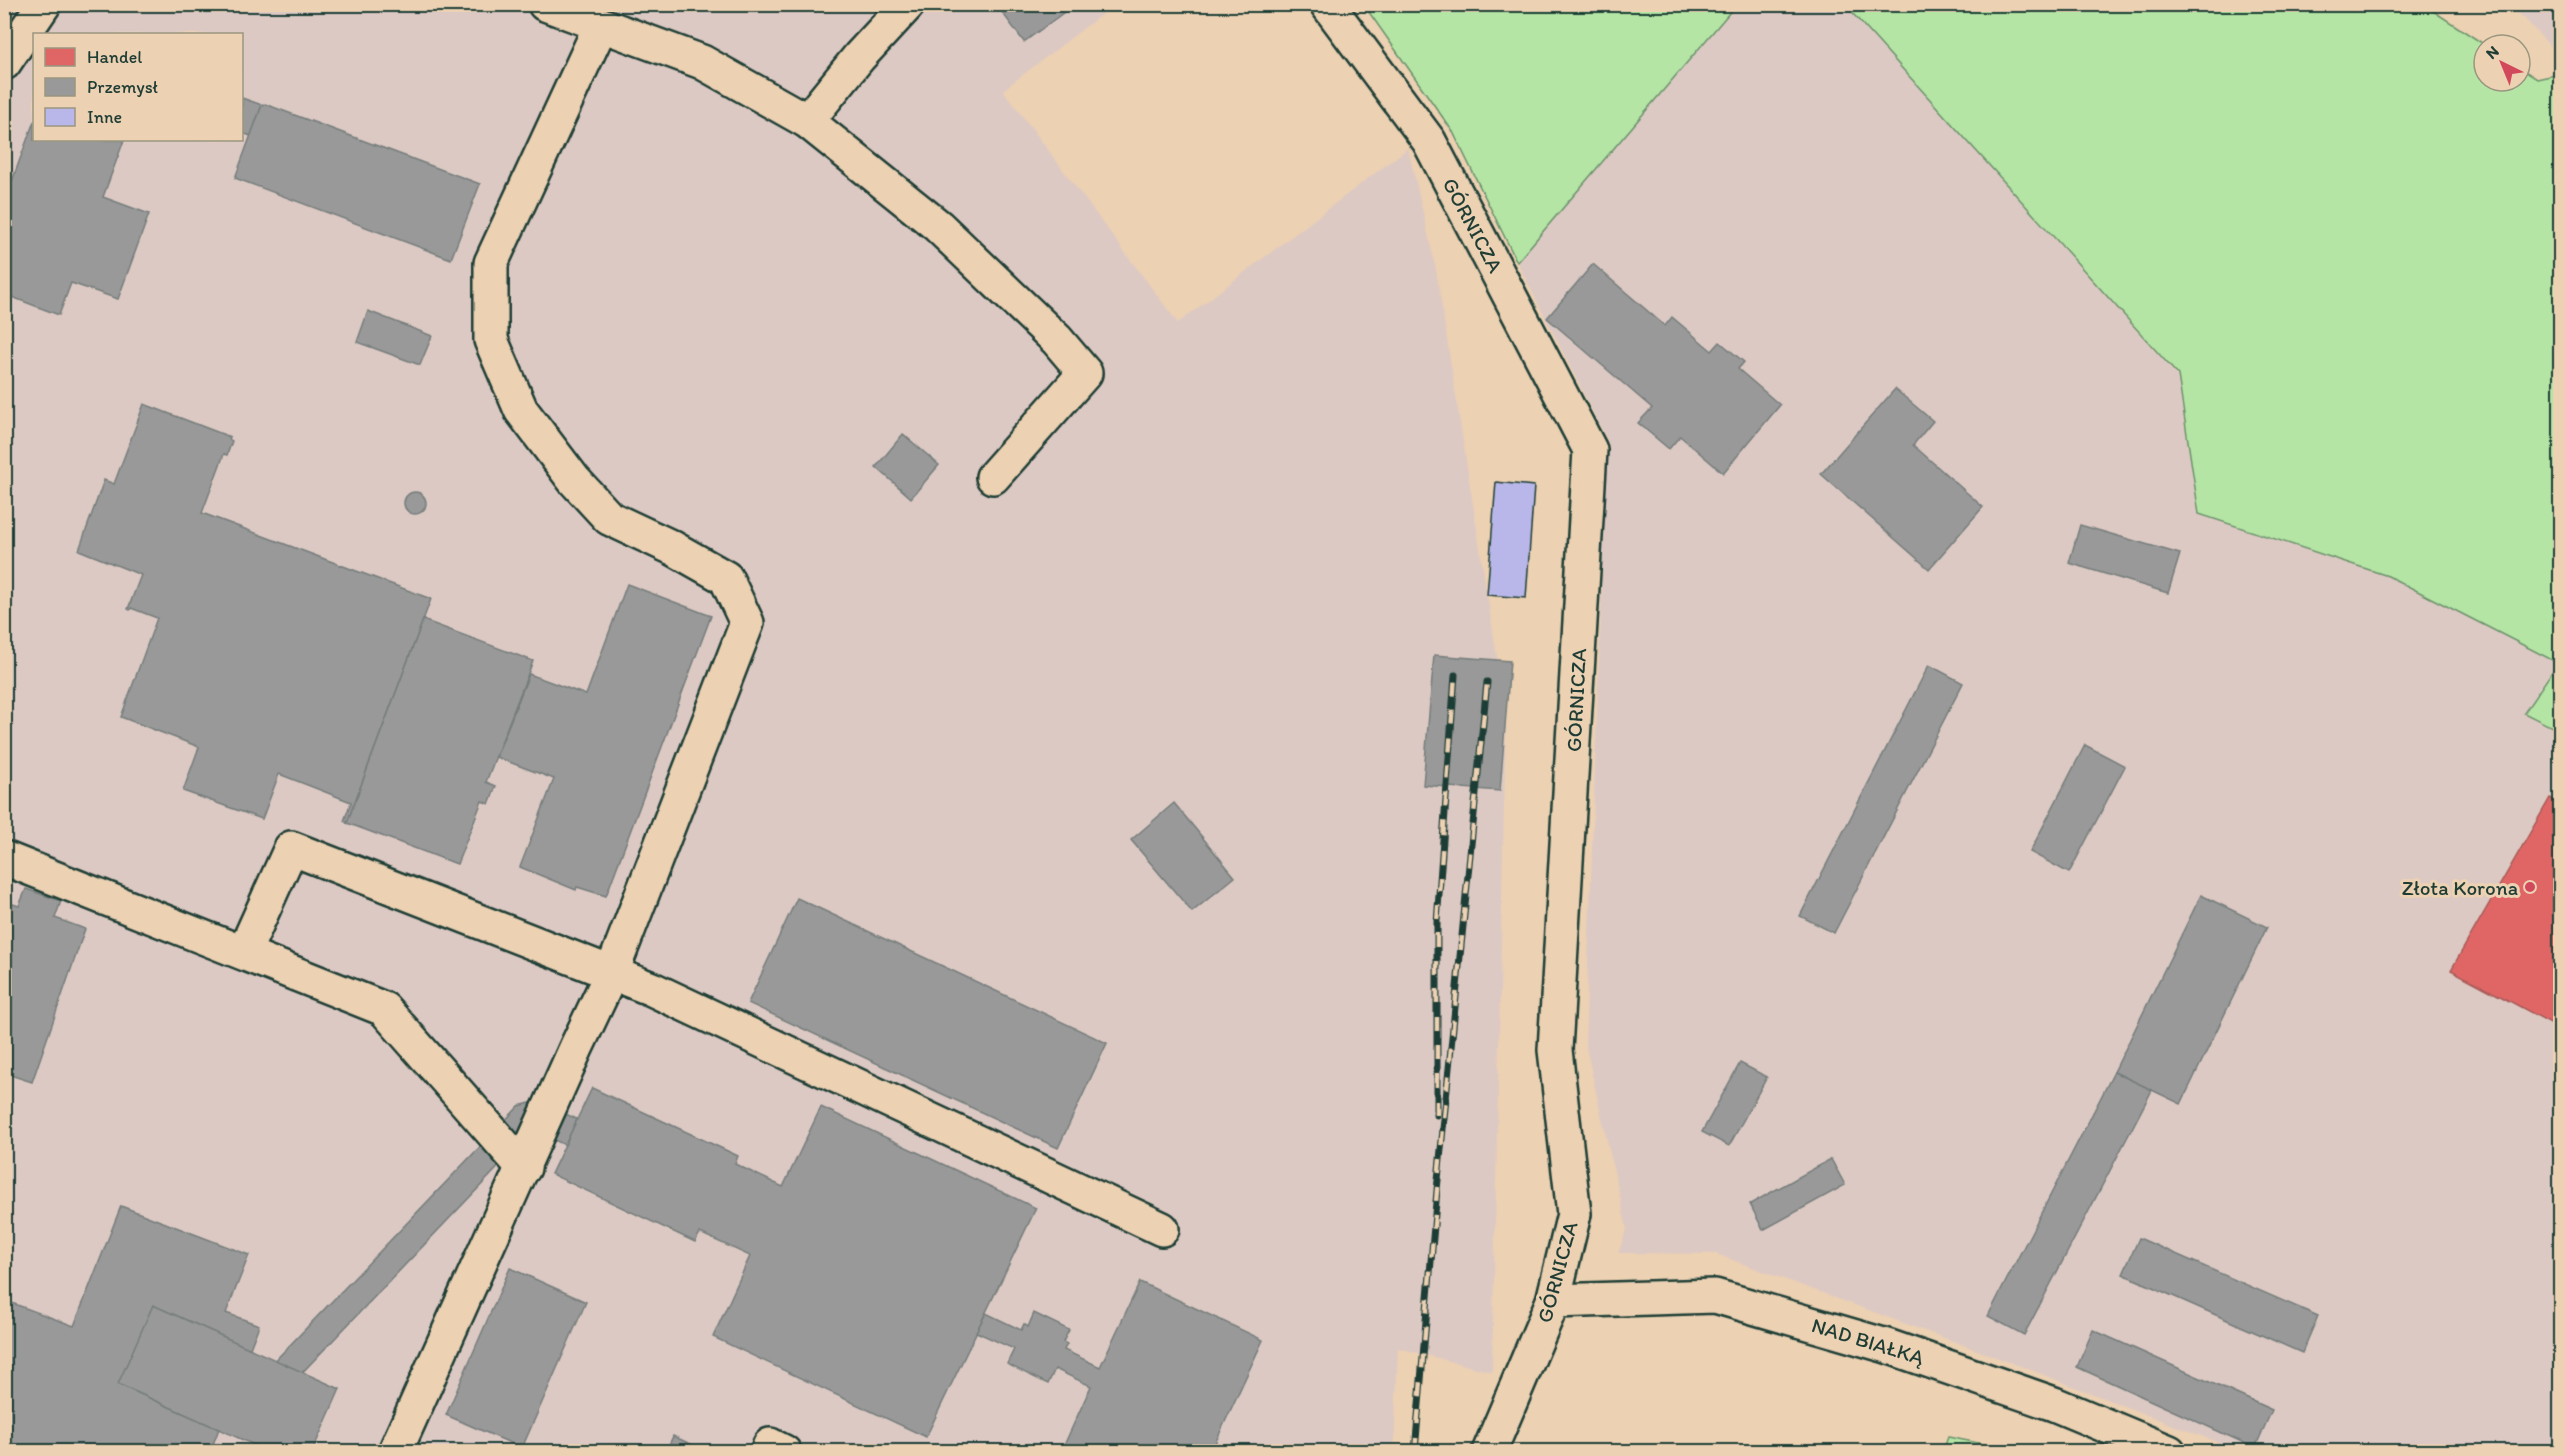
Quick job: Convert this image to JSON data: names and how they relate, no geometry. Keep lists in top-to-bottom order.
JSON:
{
  "streets": {
    "lane": ["GÓRNICZA", "NAD BIAŁKĄ"]
  },
  "crossings": [
    ["GÓRNICZA", "NAD BIAŁKĄ"]
  ],
  "places": ["Złota Korona"],
  "legend": ["Handel", "Przemysł", "Inne"],
  "north": "top left"
}
